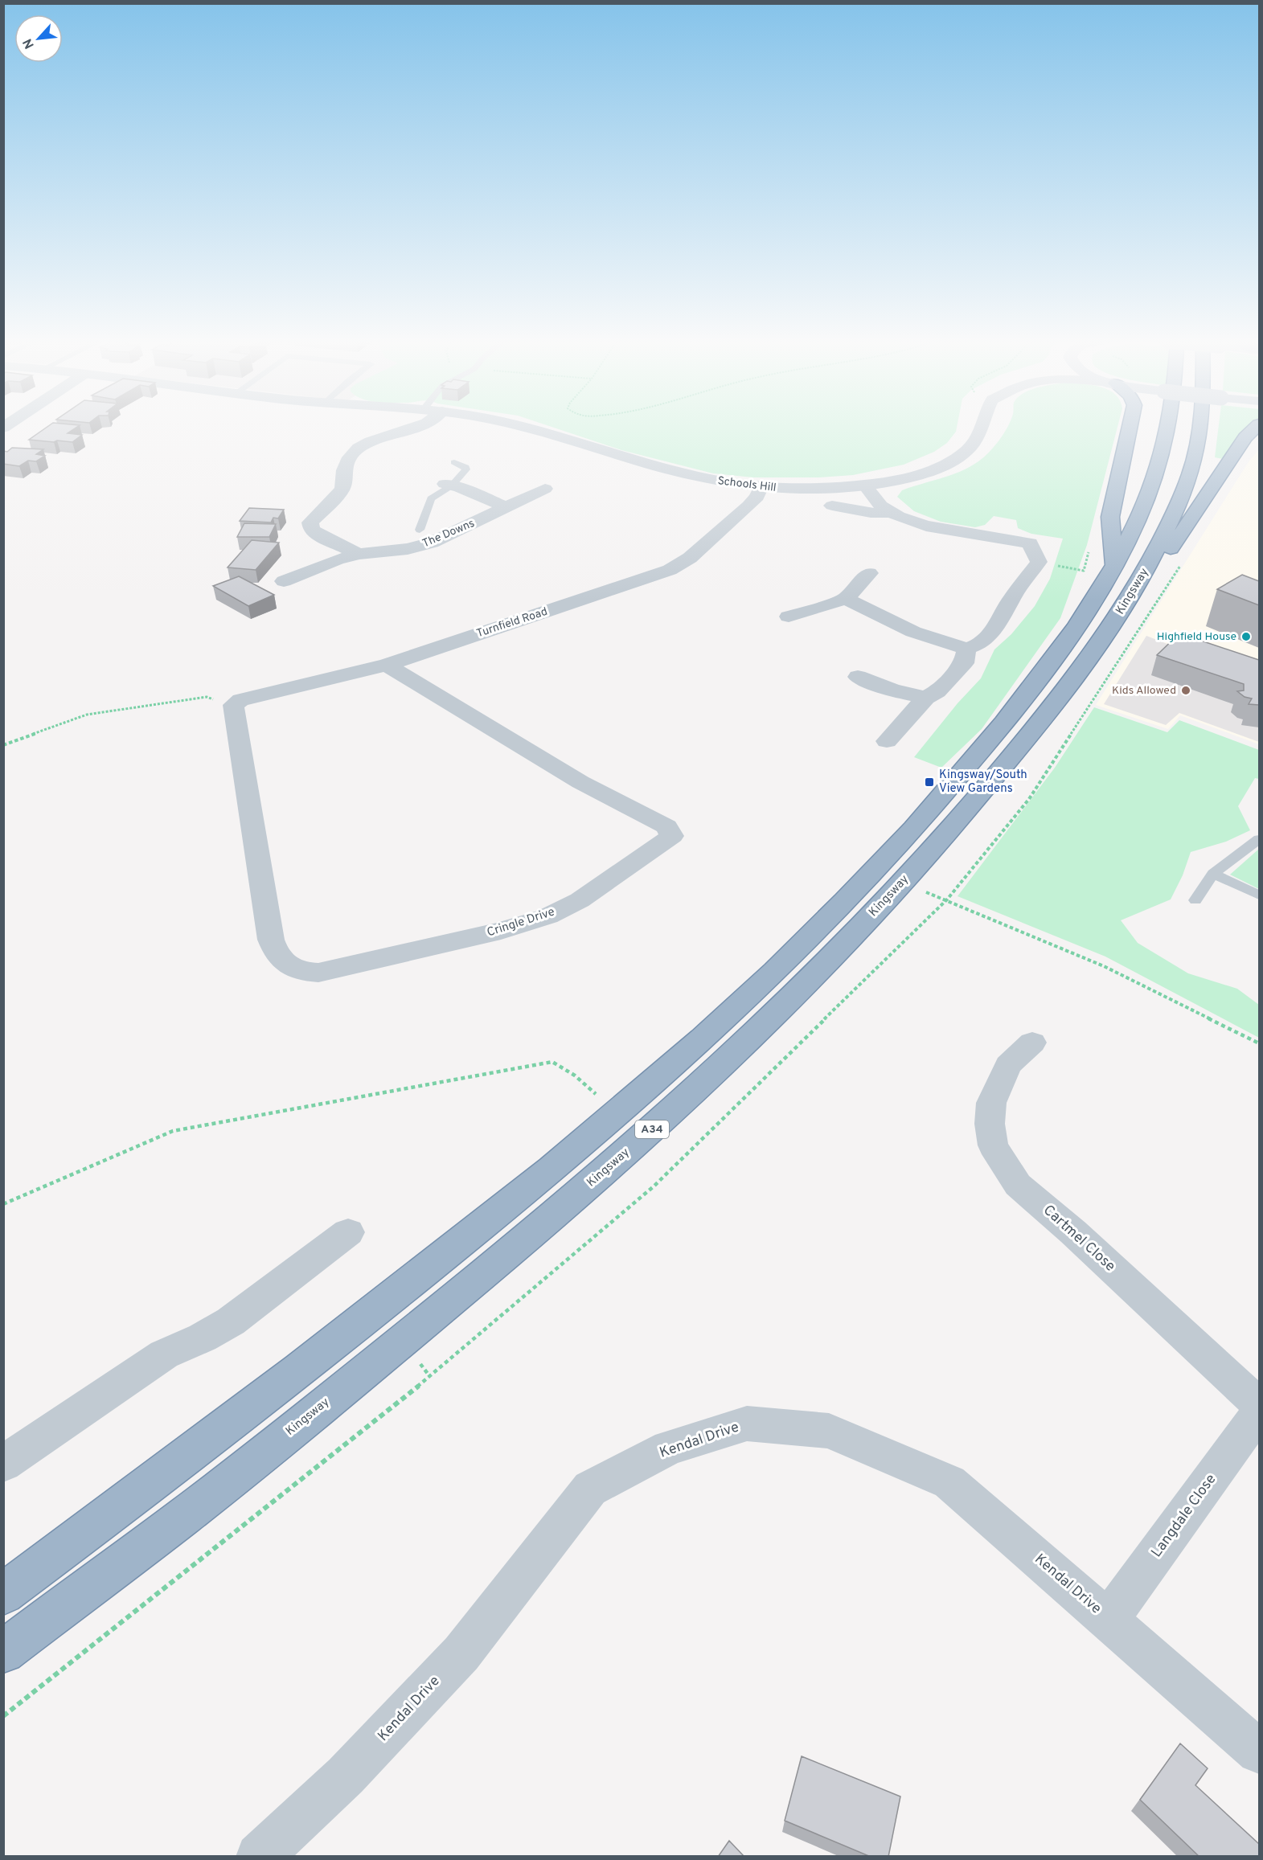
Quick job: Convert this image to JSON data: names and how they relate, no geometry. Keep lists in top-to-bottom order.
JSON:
{
  "streets": {
    "highway": ["Kingsway", "A34"],
    "street": [
      "Schools Hill",
      "The Downs",
      "Turnfield Road",
      "Cringle Drive",
      "Cartmel Close",
      "Kendal Drive",
      "Langdale Close"
    ]
  },
  "crossings": [
    ["Schools Hill", "Turnfield Road"],
    ["Turnfield Road", "Cringle Drive"],
    ["Kendal Drive", "Langdale Close"]
  ],
  "places": {
    "other": ["Highfield House", "Kids Allowed"],
    "transit": ["Kingsway/South View Gardens"]
  },
  "north": "bottom left"
}
